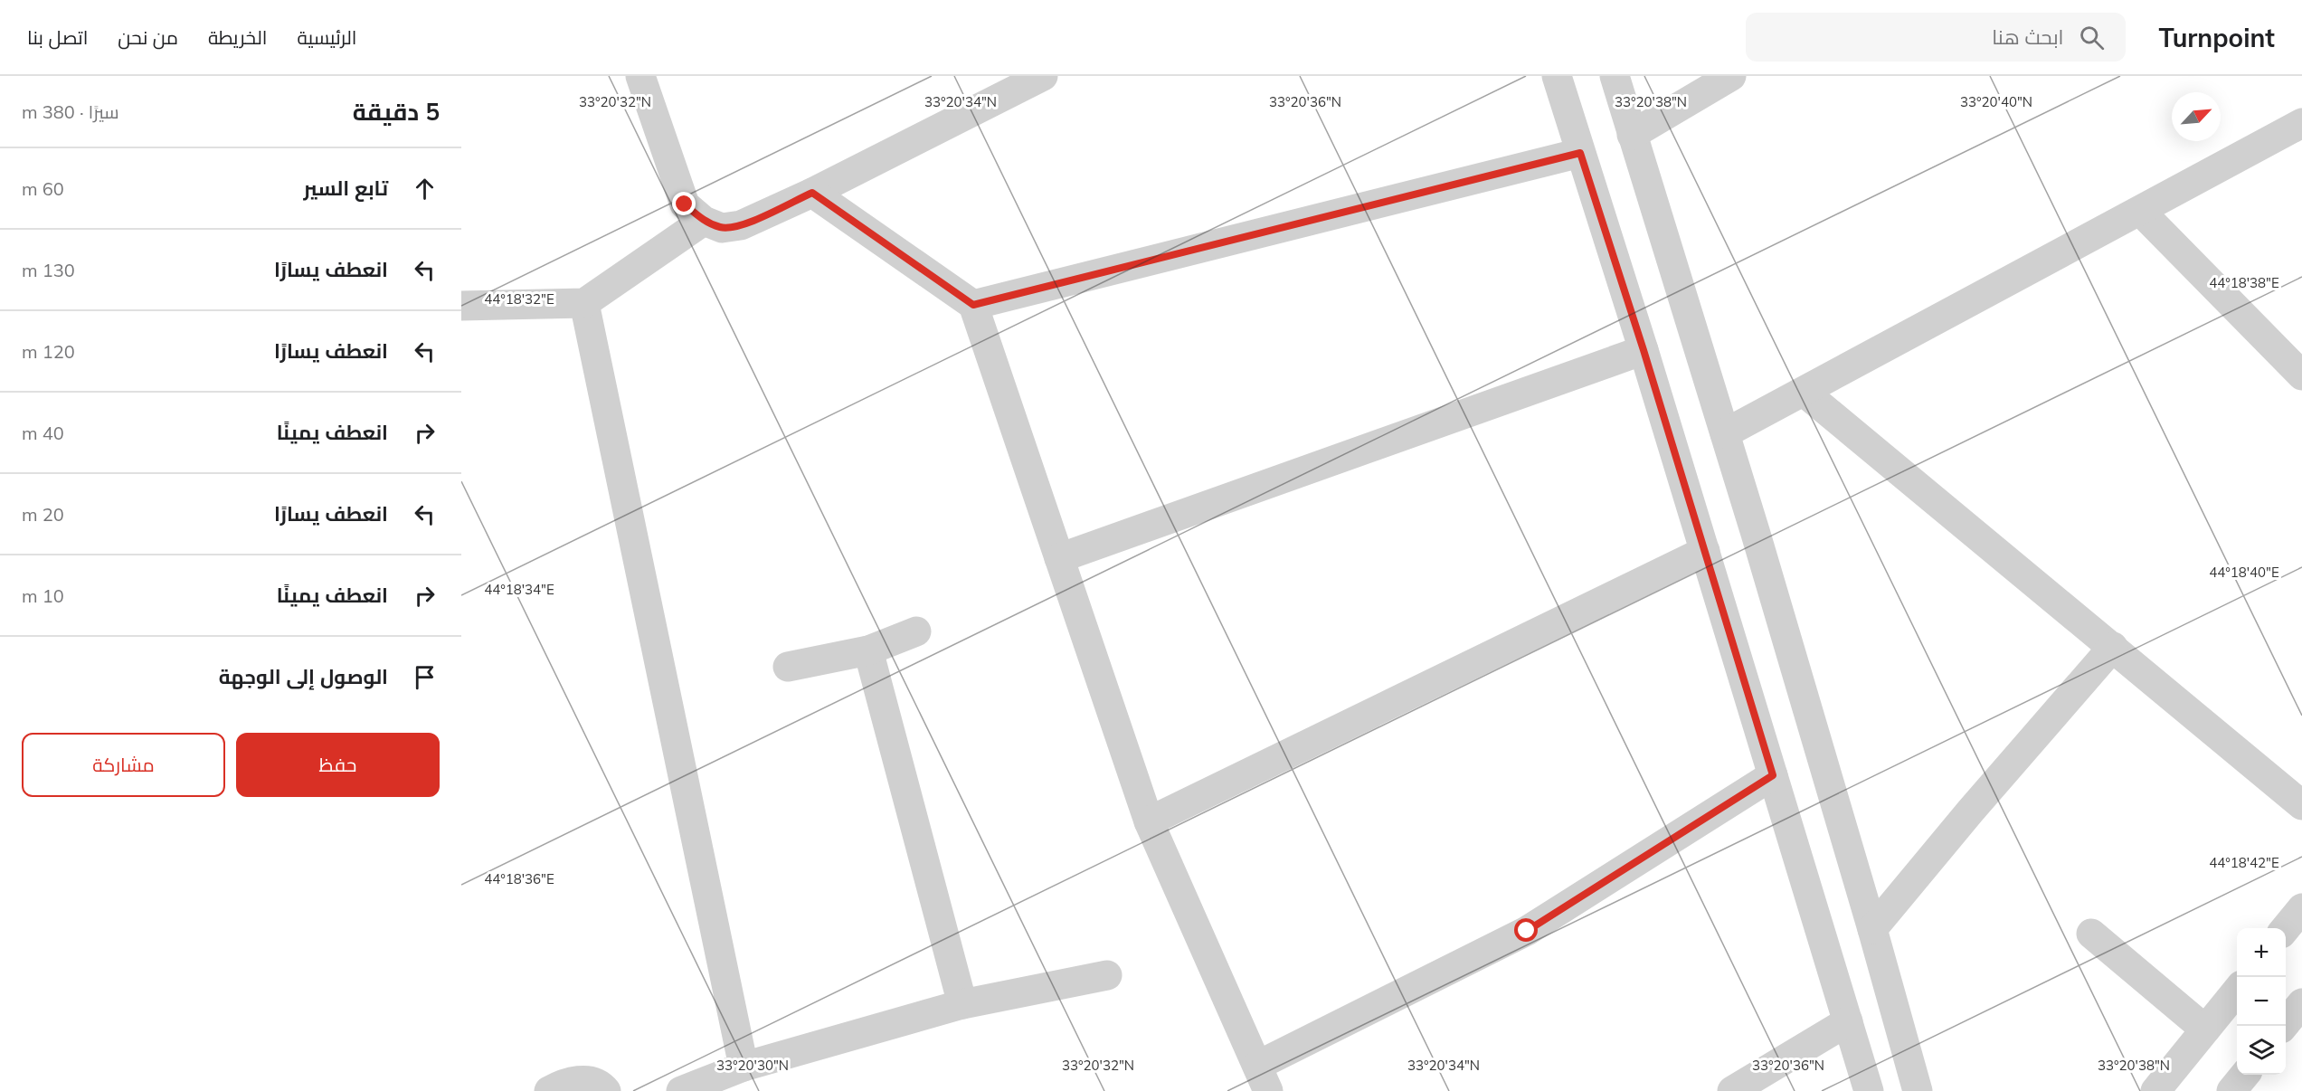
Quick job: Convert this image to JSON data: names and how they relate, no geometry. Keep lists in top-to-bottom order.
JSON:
{
  "north": "top right",
  "page": {
    "header": "Turnpoint",
    "search": "ابحث هنا",
    "nav": [
      "الرئيسية",
      "الخريطة",
      "من نحن",
      "اتصل بنا"
    ],
    "heading": ["5 دقيقة", "سيرًا · 380 m"],
    "list": [
      ["تابع السير", "60 m"],
      ["انعطف يسارًا", "130 m"],
      ["انعطف يسارًا", "120 m"],
      ["انعطف يمينًا", "40 m"],
      ["انعطف يسارًا", "20 m"],
      ["انعطف يمينًا", "10 m"],
      "الوصول إلى الوجهة"
    ],
    "buttons": ["حفظ", "مشاركة"],
    "map_buttons": ["+", "−"]
  },
  "coordinates": [
    "33°20'32\"N",
    "33°20'34\"N",
    "33°20'36\"N",
    "33°20'38\"N",
    "33°20'40\"N",
    "44°18'38\"E",
    "44°18'32\"E",
    "44°18'40\"E",
    "44°18'34\"E",
    "44°18'42\"E",
    "44°18'36\"E",
    "33°20'30\"N"
  ]
}
